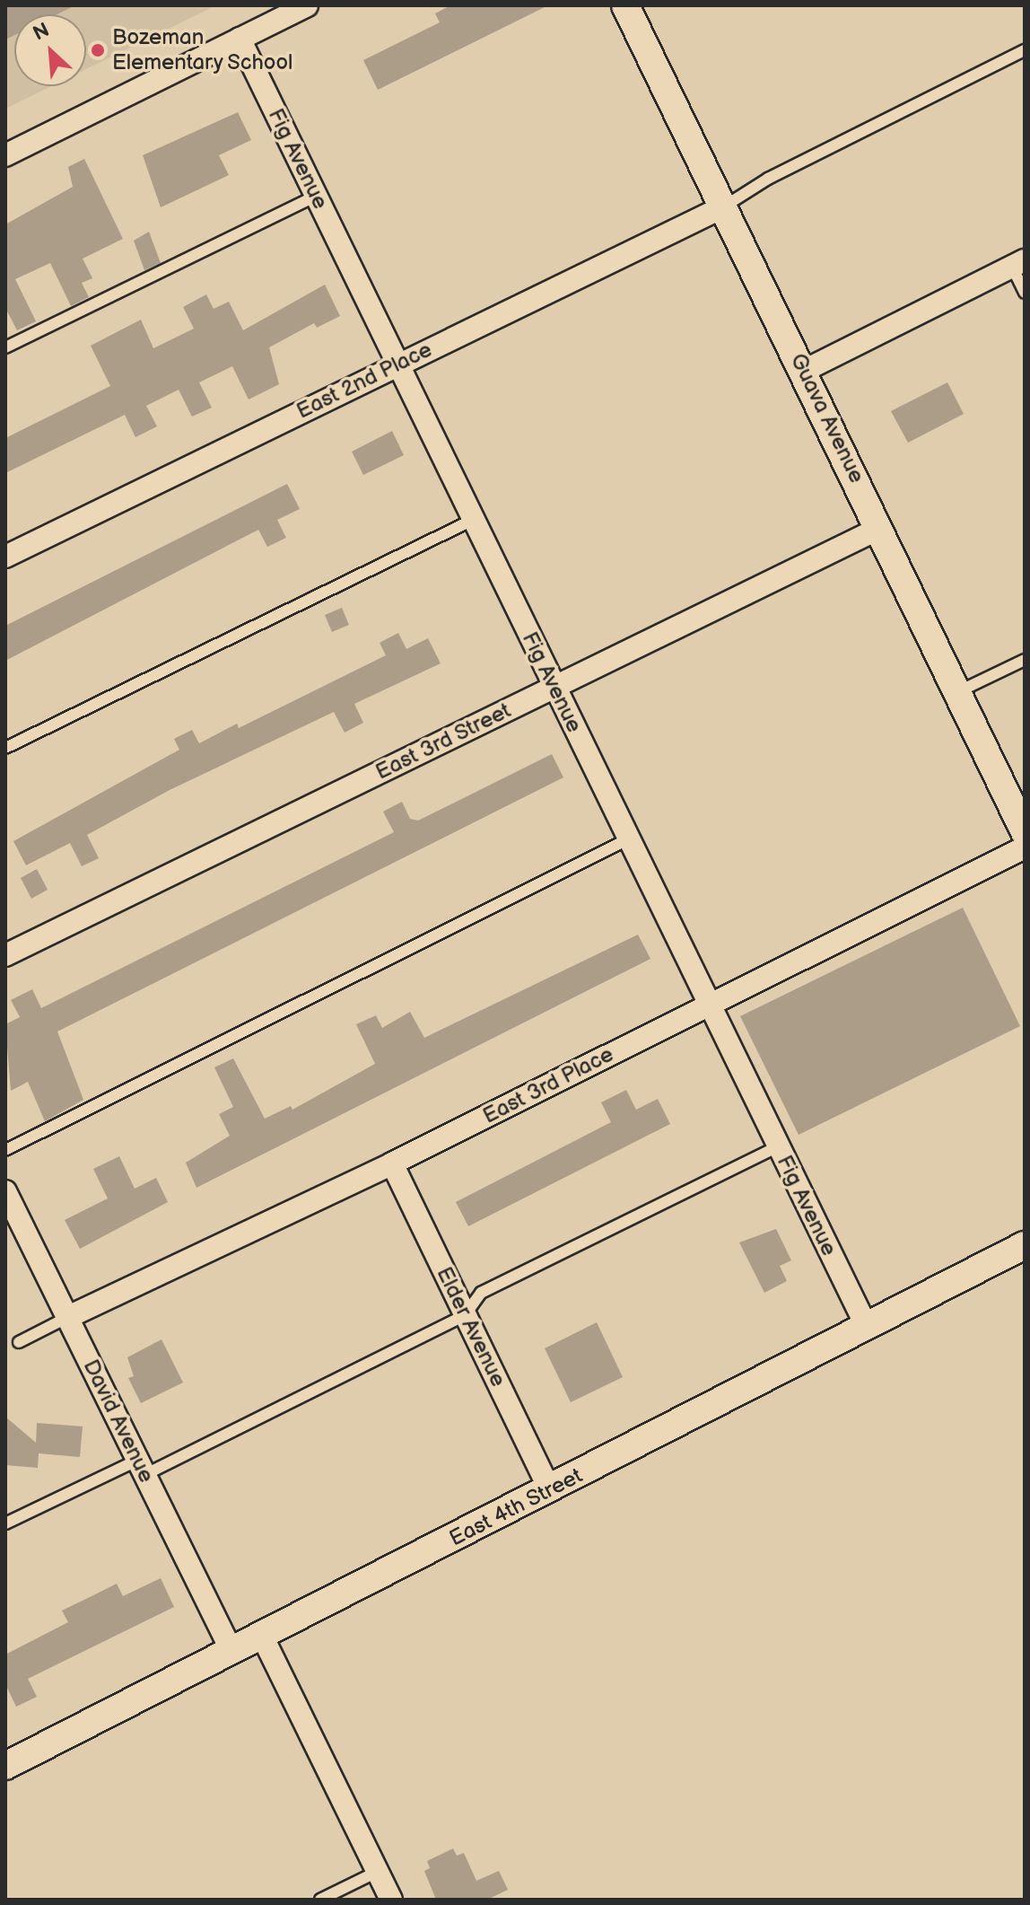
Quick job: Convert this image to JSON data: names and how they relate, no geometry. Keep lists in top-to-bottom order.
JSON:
{
  "streets": {
    "street": [
      "Fig Avenue",
      "East 2nd Place",
      "Guava Avenue",
      "East 3rd Street",
      "East 3rd Place",
      "Elder Avenue",
      "David Avenue",
      "East 4th Street"
    ]
  },
  "crossings": [
    ["Fig Avenue", "East 2nd Place"],
    ["Fig Avenue", "East 3rd Street"],
    ["Fig Avenue", "East 3rd Place"],
    ["Fig Avenue", "East 4th Street"],
    ["East 2nd Place", "Guava Avenue"],
    ["Guava Avenue", "East 3rd Street"],
    ["East 3rd Place", "Elder Avenue"],
    ["East 3rd Place", "David Avenue"],
    ["Elder Avenue", "East 4th Street"],
    ["David Avenue", "East 4th Street"]
  ],
  "places": ["Bozeman Elementary School"],
  "north": "top left"
}
